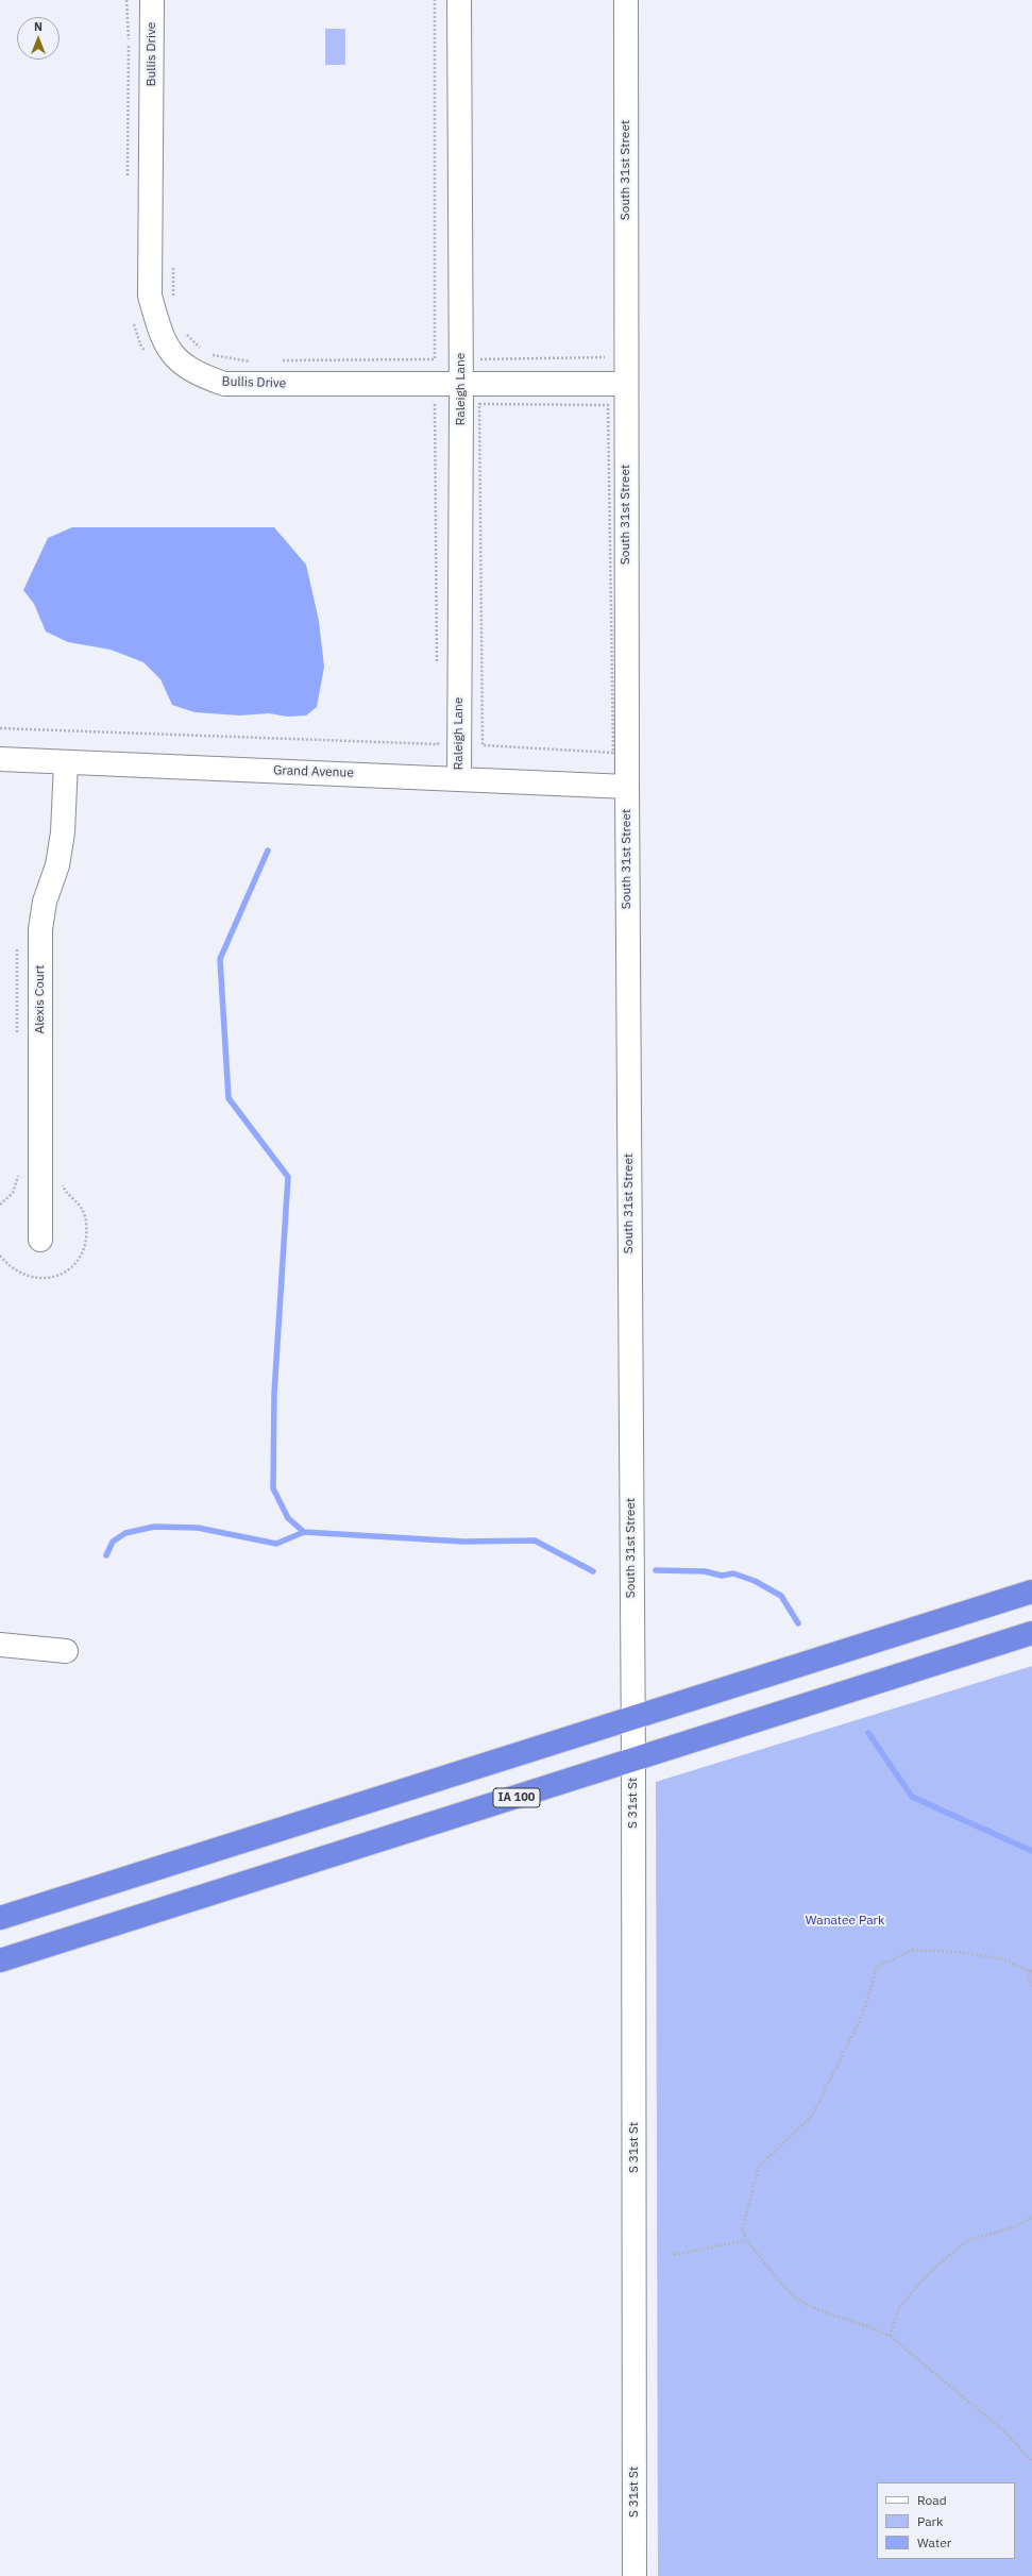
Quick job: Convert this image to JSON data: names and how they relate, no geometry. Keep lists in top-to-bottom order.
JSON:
{
  "streets": {
    "highway": ["IA 100"],
    "street": [
      "Bullis Drive",
      "South 31st Street",
      "Raleigh Lane",
      "Grand Avenue",
      "Alexis Court",
      "S 31st St"
    ]
  },
  "crossings": [
    ["Bullis Drive", "South 31st Street"],
    ["Bullis Drive", "Raleigh Lane"],
    ["South 31st Street", "Grand Avenue"],
    ["South 31st Street", "S 31st St"],
    ["Raleigh Lane", "Grand Avenue"],
    ["Grand Avenue", "Alexis Court"],
    ["IA 100", "S 31st St"]
  ],
  "parks": ["Wanatee Park"],
  "legend": ["Road", "Park", "Water"],
  "north": "top"
}
